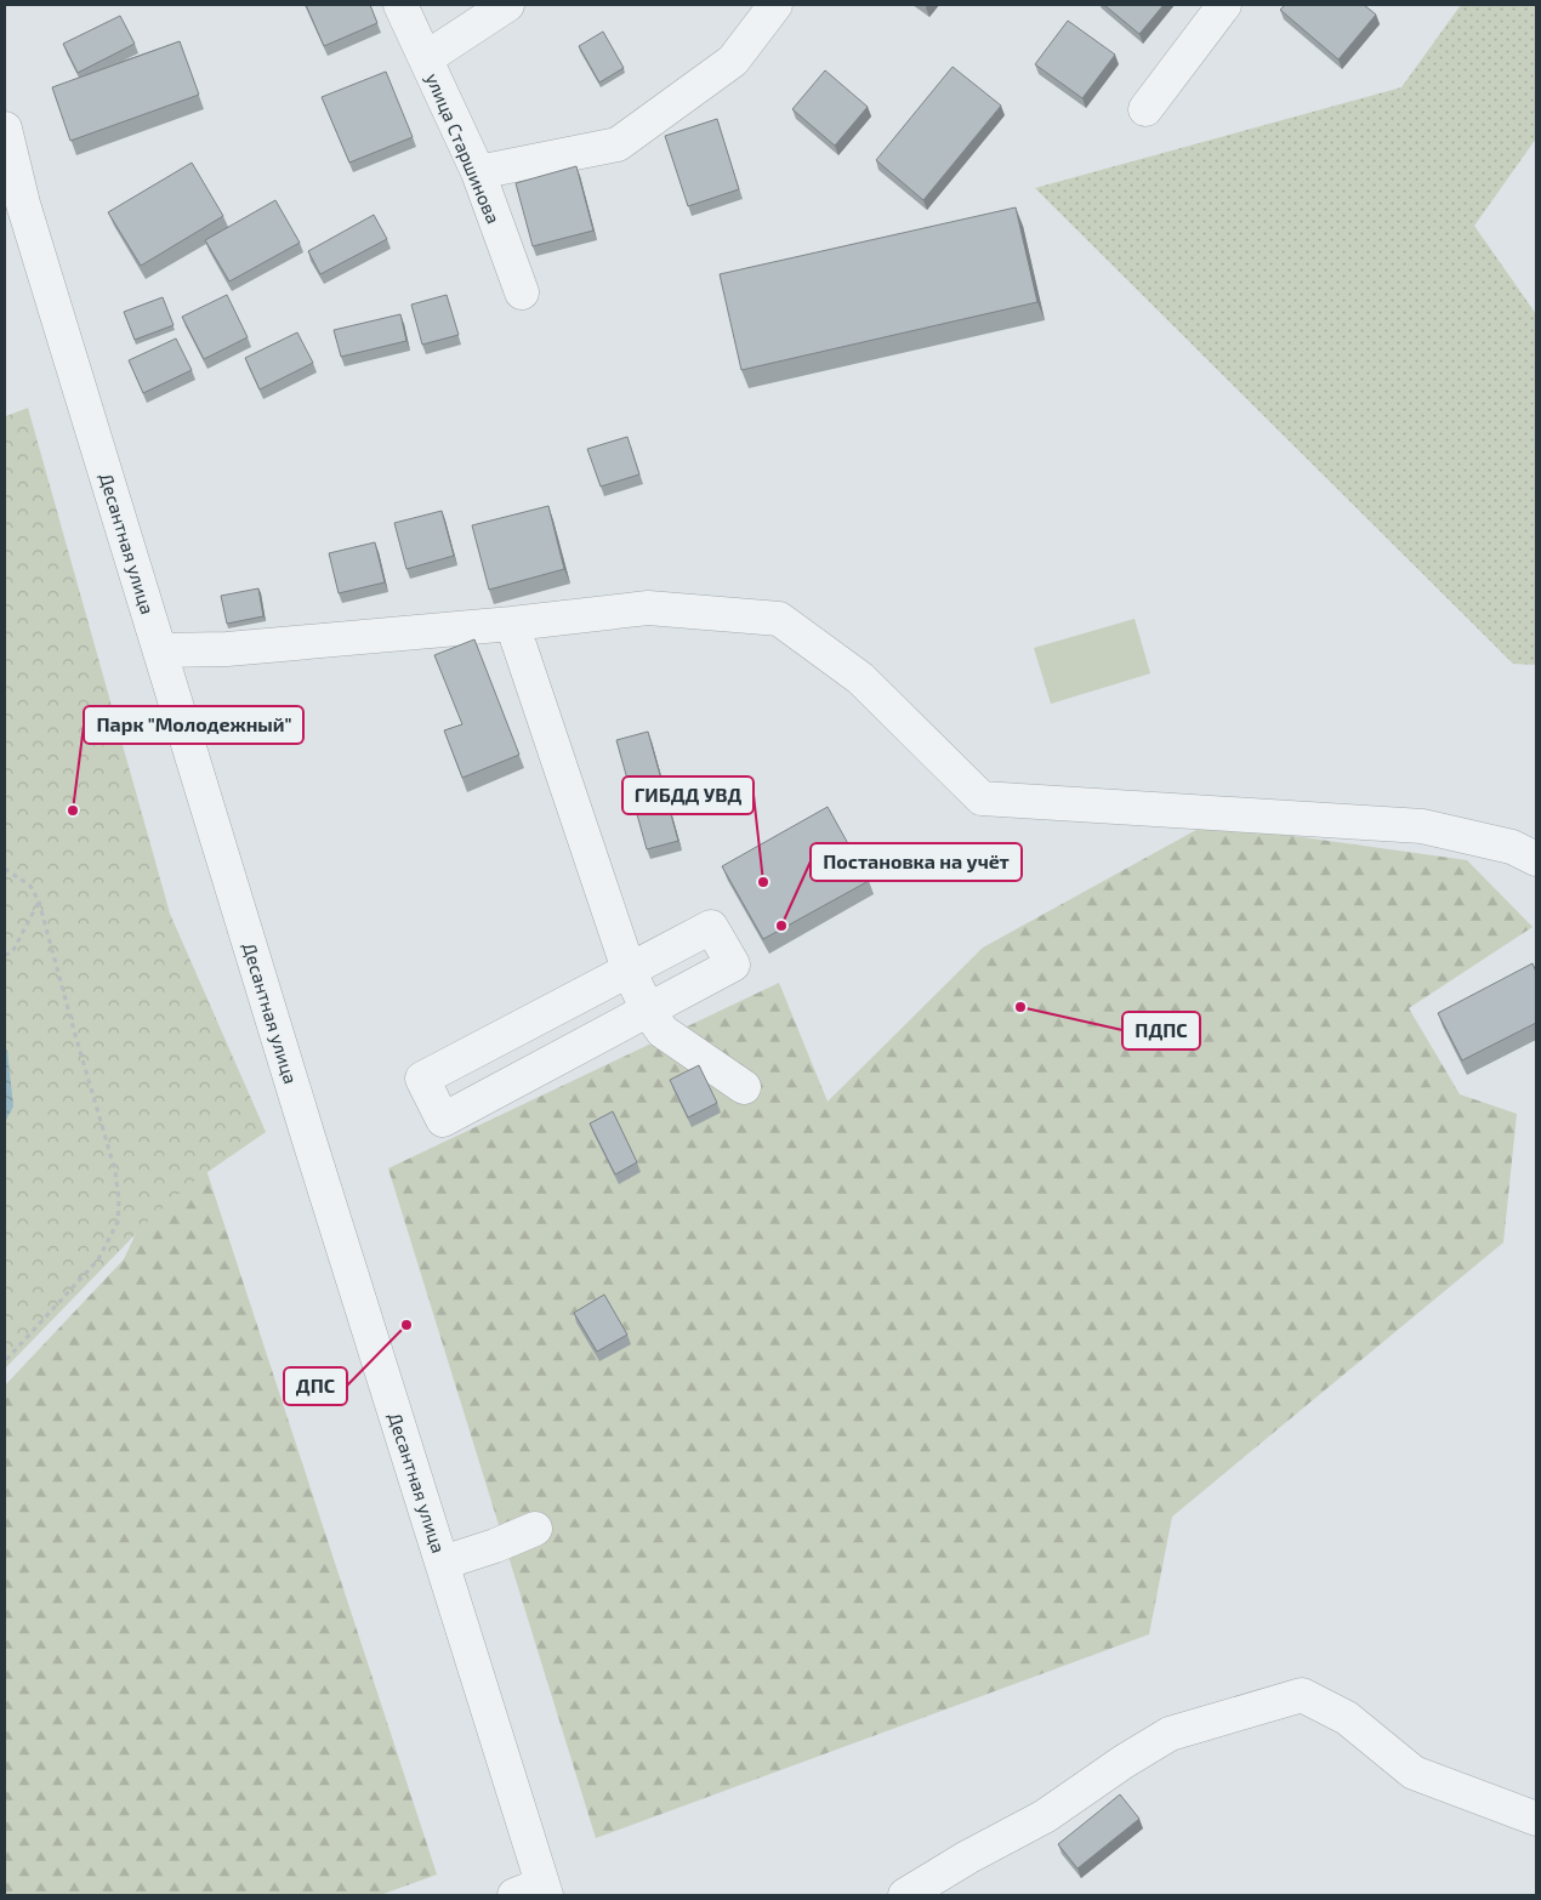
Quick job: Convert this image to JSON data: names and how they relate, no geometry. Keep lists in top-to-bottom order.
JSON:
{
  "streets": {
    "street": ["улица Старшинова", "Десантная улица"]
  },
  "places": [
    "Парк \"Молодежный\"",
    "ГИБДД УВД",
    "Постановка на учёт",
    "ПДПС",
    "ДПС"
  ]
}
